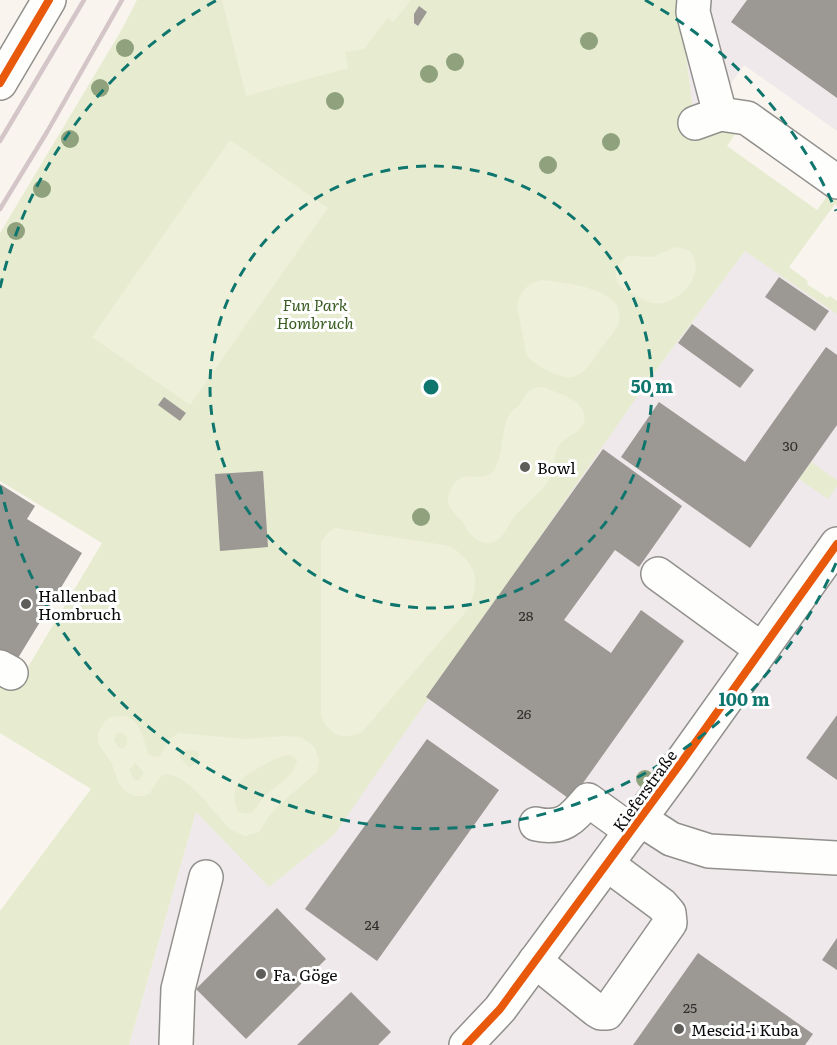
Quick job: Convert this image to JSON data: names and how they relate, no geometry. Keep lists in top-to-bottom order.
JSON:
{
  "streets": {
    "street": ["Kieferstraße"]
  },
  "parks": ["Fun Park Hombruch"],
  "places": [
    "Bowl",
    "Hallenbad Hombruch",
    "Fa. Göge",
    "Mescid-i Kuba"
  ],
  "house_numbers": [
    "30",
    "28",
    "26",
    "24",
    "25"
  ],
  "rings": ["50 m", "100 m"]
}
